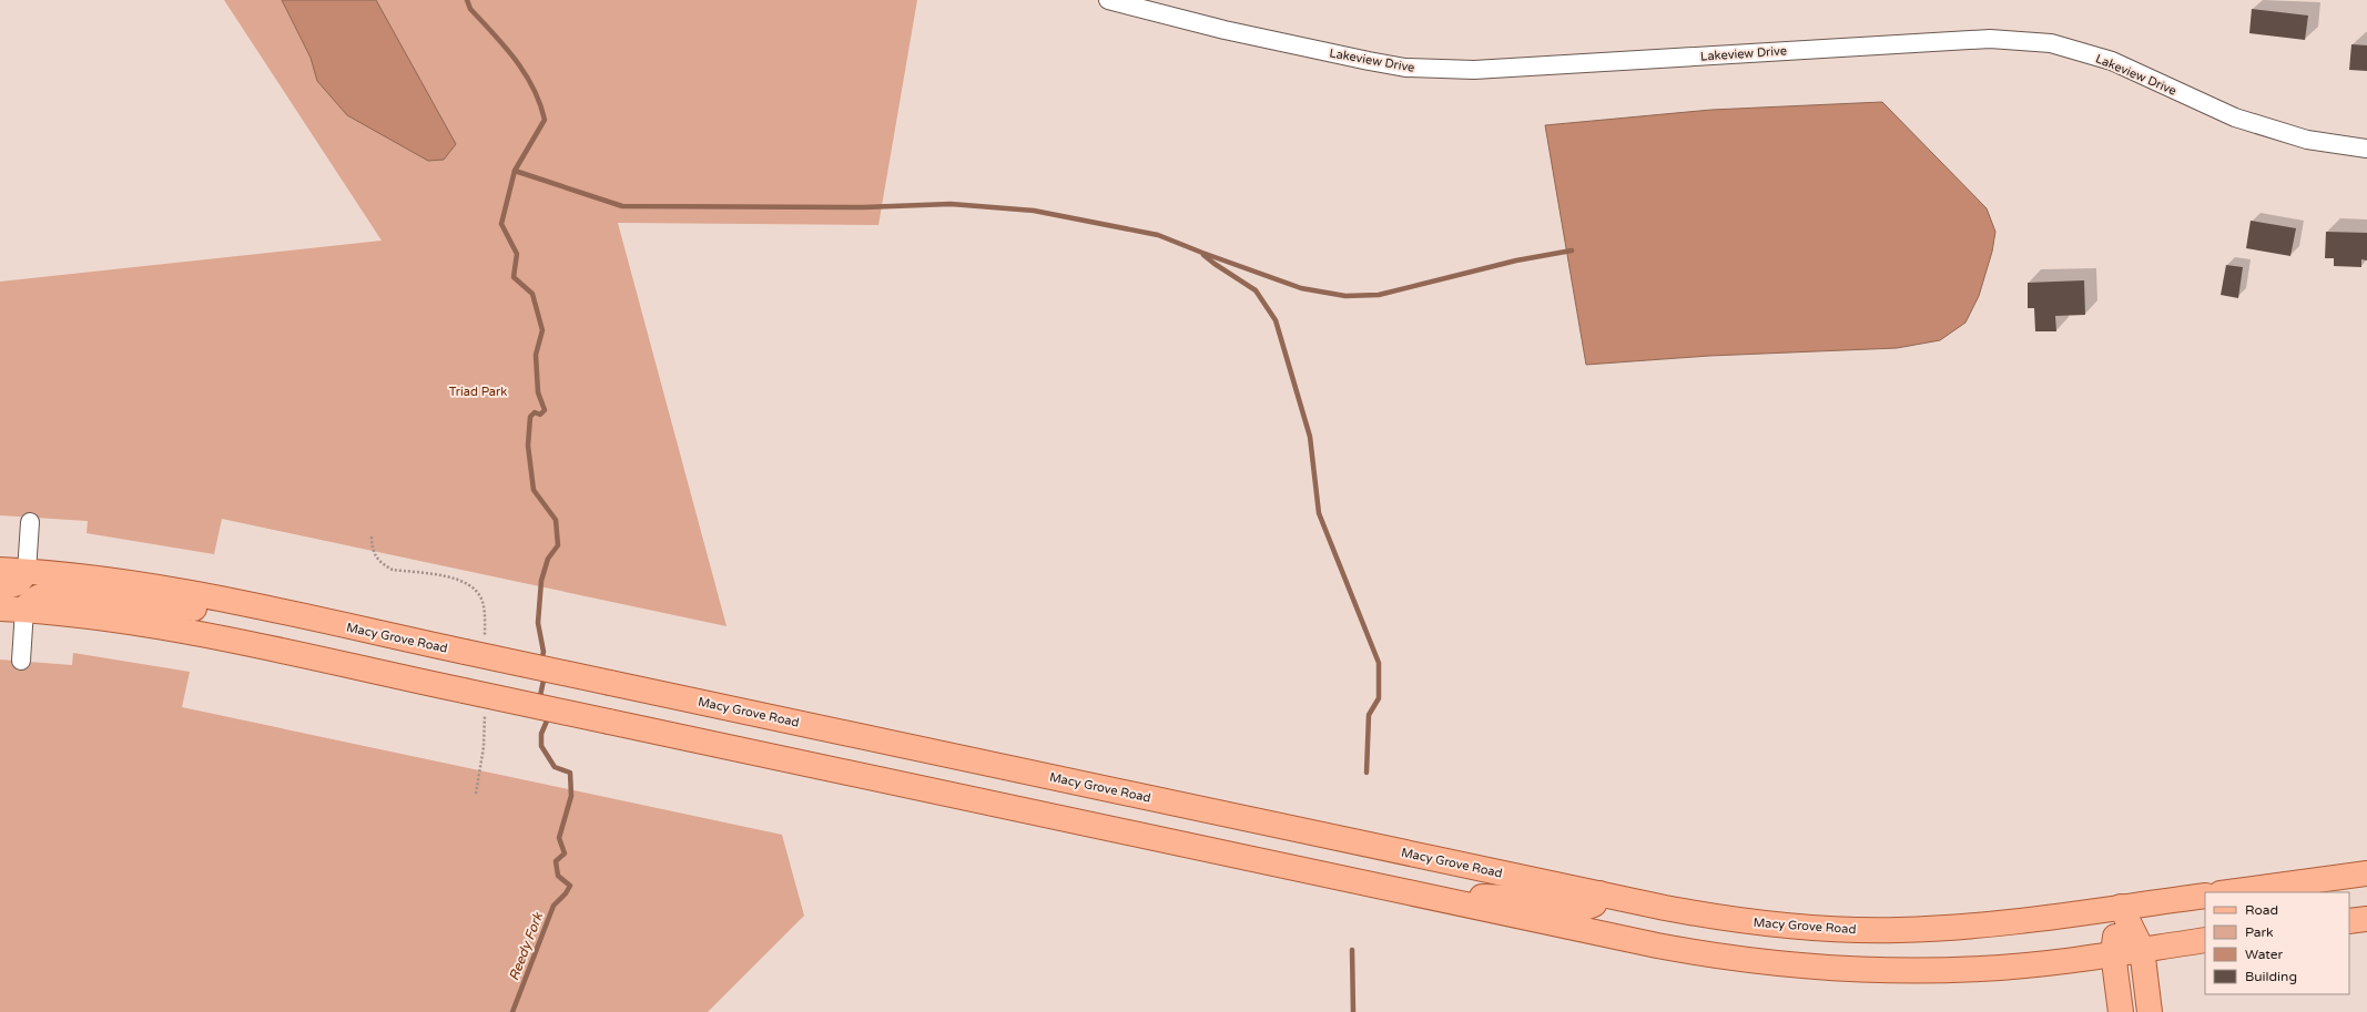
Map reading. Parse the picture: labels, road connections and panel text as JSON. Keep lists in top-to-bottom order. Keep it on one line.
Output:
{"streets":{"main road":["Macy Grove Road"],"street":["Lakeview Drive"]},"water":["Reedy Fork"],"parks":["Triad Park"],"legend":["Road","Park","Water","Building"]}
